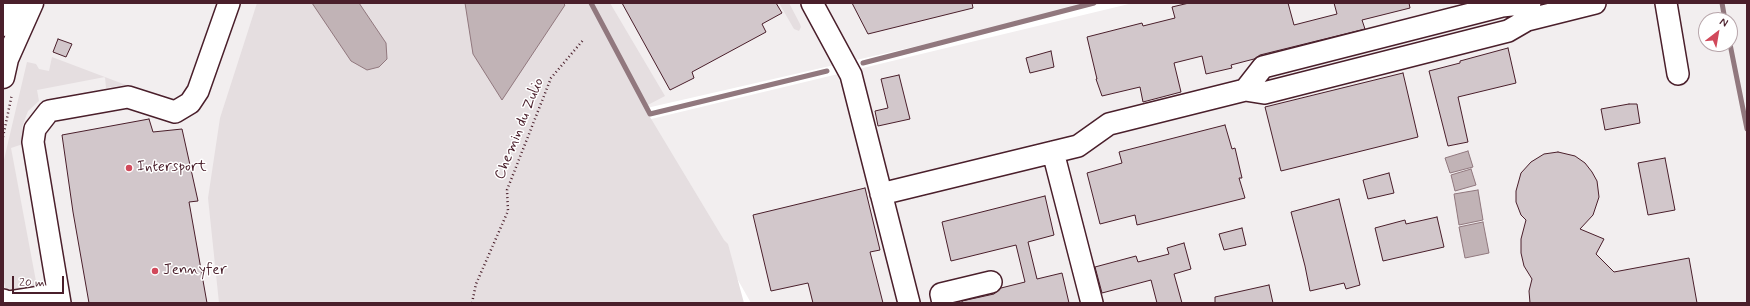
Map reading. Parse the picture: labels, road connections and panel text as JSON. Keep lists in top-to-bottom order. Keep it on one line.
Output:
{"streets":{"path":["Chemin du Zulio"]},"places":["Intersport","Jennyfer"],"scale_bar":"20 m","north":"top right"}
